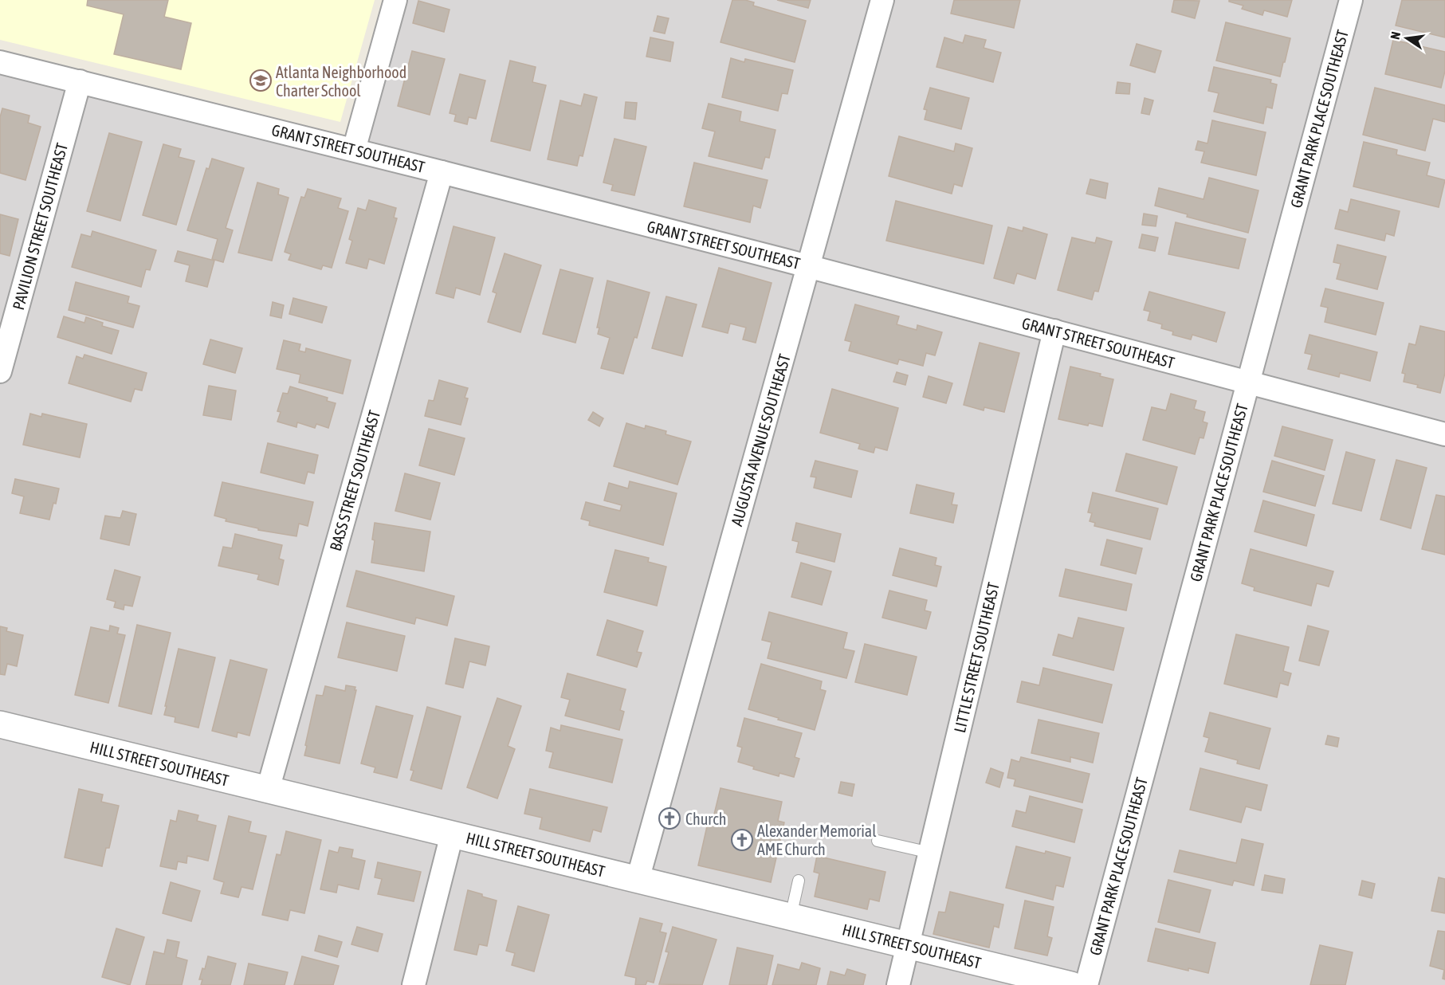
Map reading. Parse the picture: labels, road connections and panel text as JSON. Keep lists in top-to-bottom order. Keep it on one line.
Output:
{"streets":{"street":["GRANT PARK PLACE SOUTHEAST","GRANT STREET SOUTHEAST","PAVILION STREET SOUTHEAST","AUGUSTA AVENUE SOUTHEAST","BASS STREET SOUTHEAST","LITTLE STREET SOUTHEAST","HILL STREET SOUTHEAST"]},"crossings":[["GRANT PARK PLACE SOUTHEAST","GRANT STREET SOUTHEAST"],["GRANT STREET SOUTHEAST","PAVILION STREET SOUTHEAST"],["GRANT STREET SOUTHEAST","AUGUSTA AVENUE SOUTHEAST"],["GRANT STREET SOUTHEAST","BASS STREET SOUTHEAST"],["GRANT STREET SOUTHEAST","LITTLE STREET SOUTHEAST"],["AUGUSTA AVENUE SOUTHEAST","HILL STREET SOUTHEAST"],["BASS STREET SOUTHEAST","HILL STREET SOUTHEAST"],["LITTLE STREET SOUTHEAST","HILL STREET SOUTHEAST"]],"places":{"school or university":["Atlanta Neighborhood Charter School"],"church":["Church","Alexander Memorial AME Church"]},"north":"left"}
